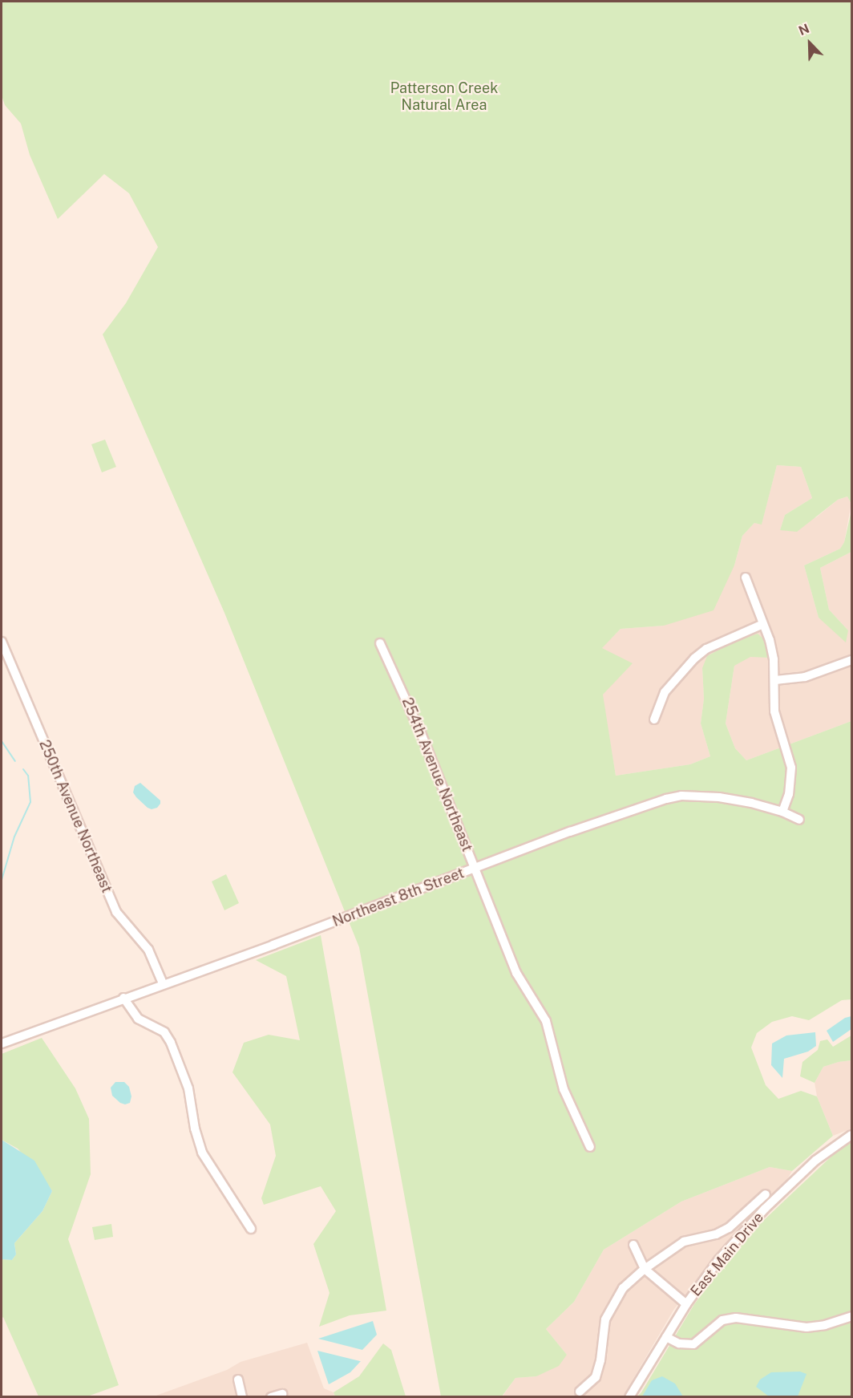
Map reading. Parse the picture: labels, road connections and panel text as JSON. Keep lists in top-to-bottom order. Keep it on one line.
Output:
{"streets":{"street":["254th Avenue Northeast","250th Avenue Northeast","Northeast 8th Street","East Main Drive"]},"crossings":[["254th Avenue Northeast","Northeast 8th Street"],["250th Avenue Northeast","Northeast 8th Street"]],"parks":["Patterson Creek Natural Area"],"north":"top left"}
